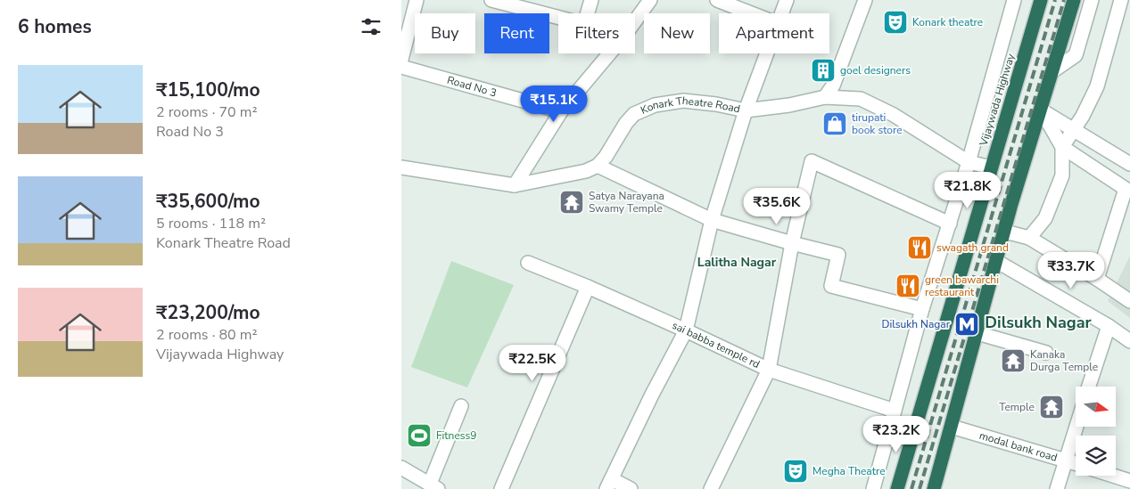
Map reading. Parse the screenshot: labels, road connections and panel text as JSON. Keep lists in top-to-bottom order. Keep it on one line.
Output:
{"streets":{"highway":["Vijaywada Highway"],"street":["Road No 3","Konark Theatre Road","sai babba temple rd","modal bank road"]},"crossings":[["Vijaywada Highway","Konark Theatre Road"]],"districts":["Lalitha Nagar","Dilsukh Nagar"],"places":{"theatre":["Konark theatre","Megha Theatre"],"building":["goel designers"],"shop":["tirupati book store"],"temple":["Satya Narayana Swamy Temple","Kanaka Durga Temple","Temple"],"restaurant":["swagath grand","green bawarchi restaurant"],"metro station":["Dilsukh Nagar"],"sports":["Fitness9"]},"north":"right","page":{"heading":"6 homes","chip":["Buy","Rent","Filters","New","Apartment"],"list":[{"name":"₹15,100/mo","note":"2 rooms · 70 m² · Road No 3"},{"name":"₹35,600/mo","note":"5 rooms · 118 m² · Konark Theatre Road"},{"name":"₹23,200/mo","note":"2 rooms · 80 m² · Vijaywada Highway"}],"price":["₹15.1K","₹21.8K","₹35.6K","₹33.7K","₹22.5K","₹23.2K"]}}
